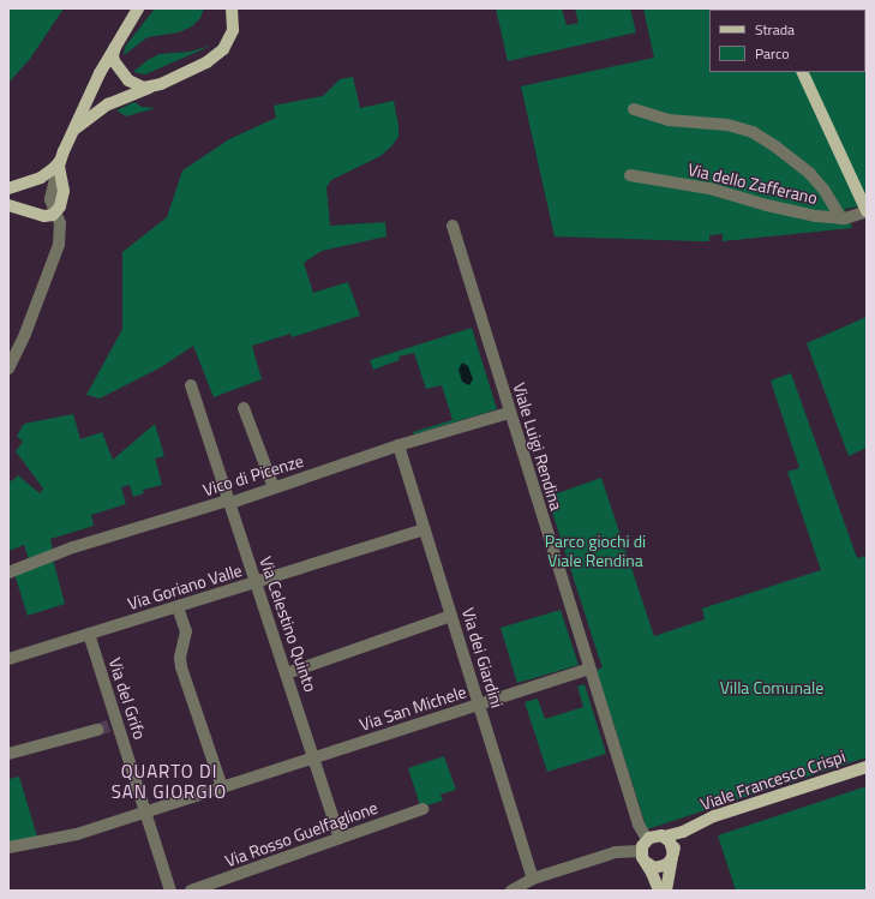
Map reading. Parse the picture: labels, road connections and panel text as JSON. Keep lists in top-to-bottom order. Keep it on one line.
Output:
{"streets":{"main road":["Viale Francesco Crispi"],"street":["Via dello Zafferano","Viale Luigi Rendina","Vico di Picenze","Via Goriano Valle","Via Celestino Quinto","Via dei Giardini","Via del Grifo","Via San Michele","Via Rosso Guelfaglione"]},"crossings":[["Viale Luigi Rendina","Vico di Picenze"],["Viale Luigi Rendina","Via San Michele"],["Viale Luigi Rendina","Viale Francesco Crispi"],["Vico di Picenze","Via Celestino Quinto"],["Vico di Picenze","Via dei Giardini"],["Via Goriano Valle","Via Celestino Quinto"],["Via Goriano Valle","Via dei Giardini"],["Via Goriano Valle","Via del Grifo"],["Via Celestino Quinto","Via San Michele"],["Via Celestino Quinto","Via Rosso Guelfaglione"],["Via dei Giardini","Via San Michele"],["Via del Grifo","Via San Michele"]],"districts":["QUARTO DI SAN GIORGIO"],"parks":["Parco giochi di Viale Rendina","Villa Comunale"],"legend":["Strada","Parco"]}
